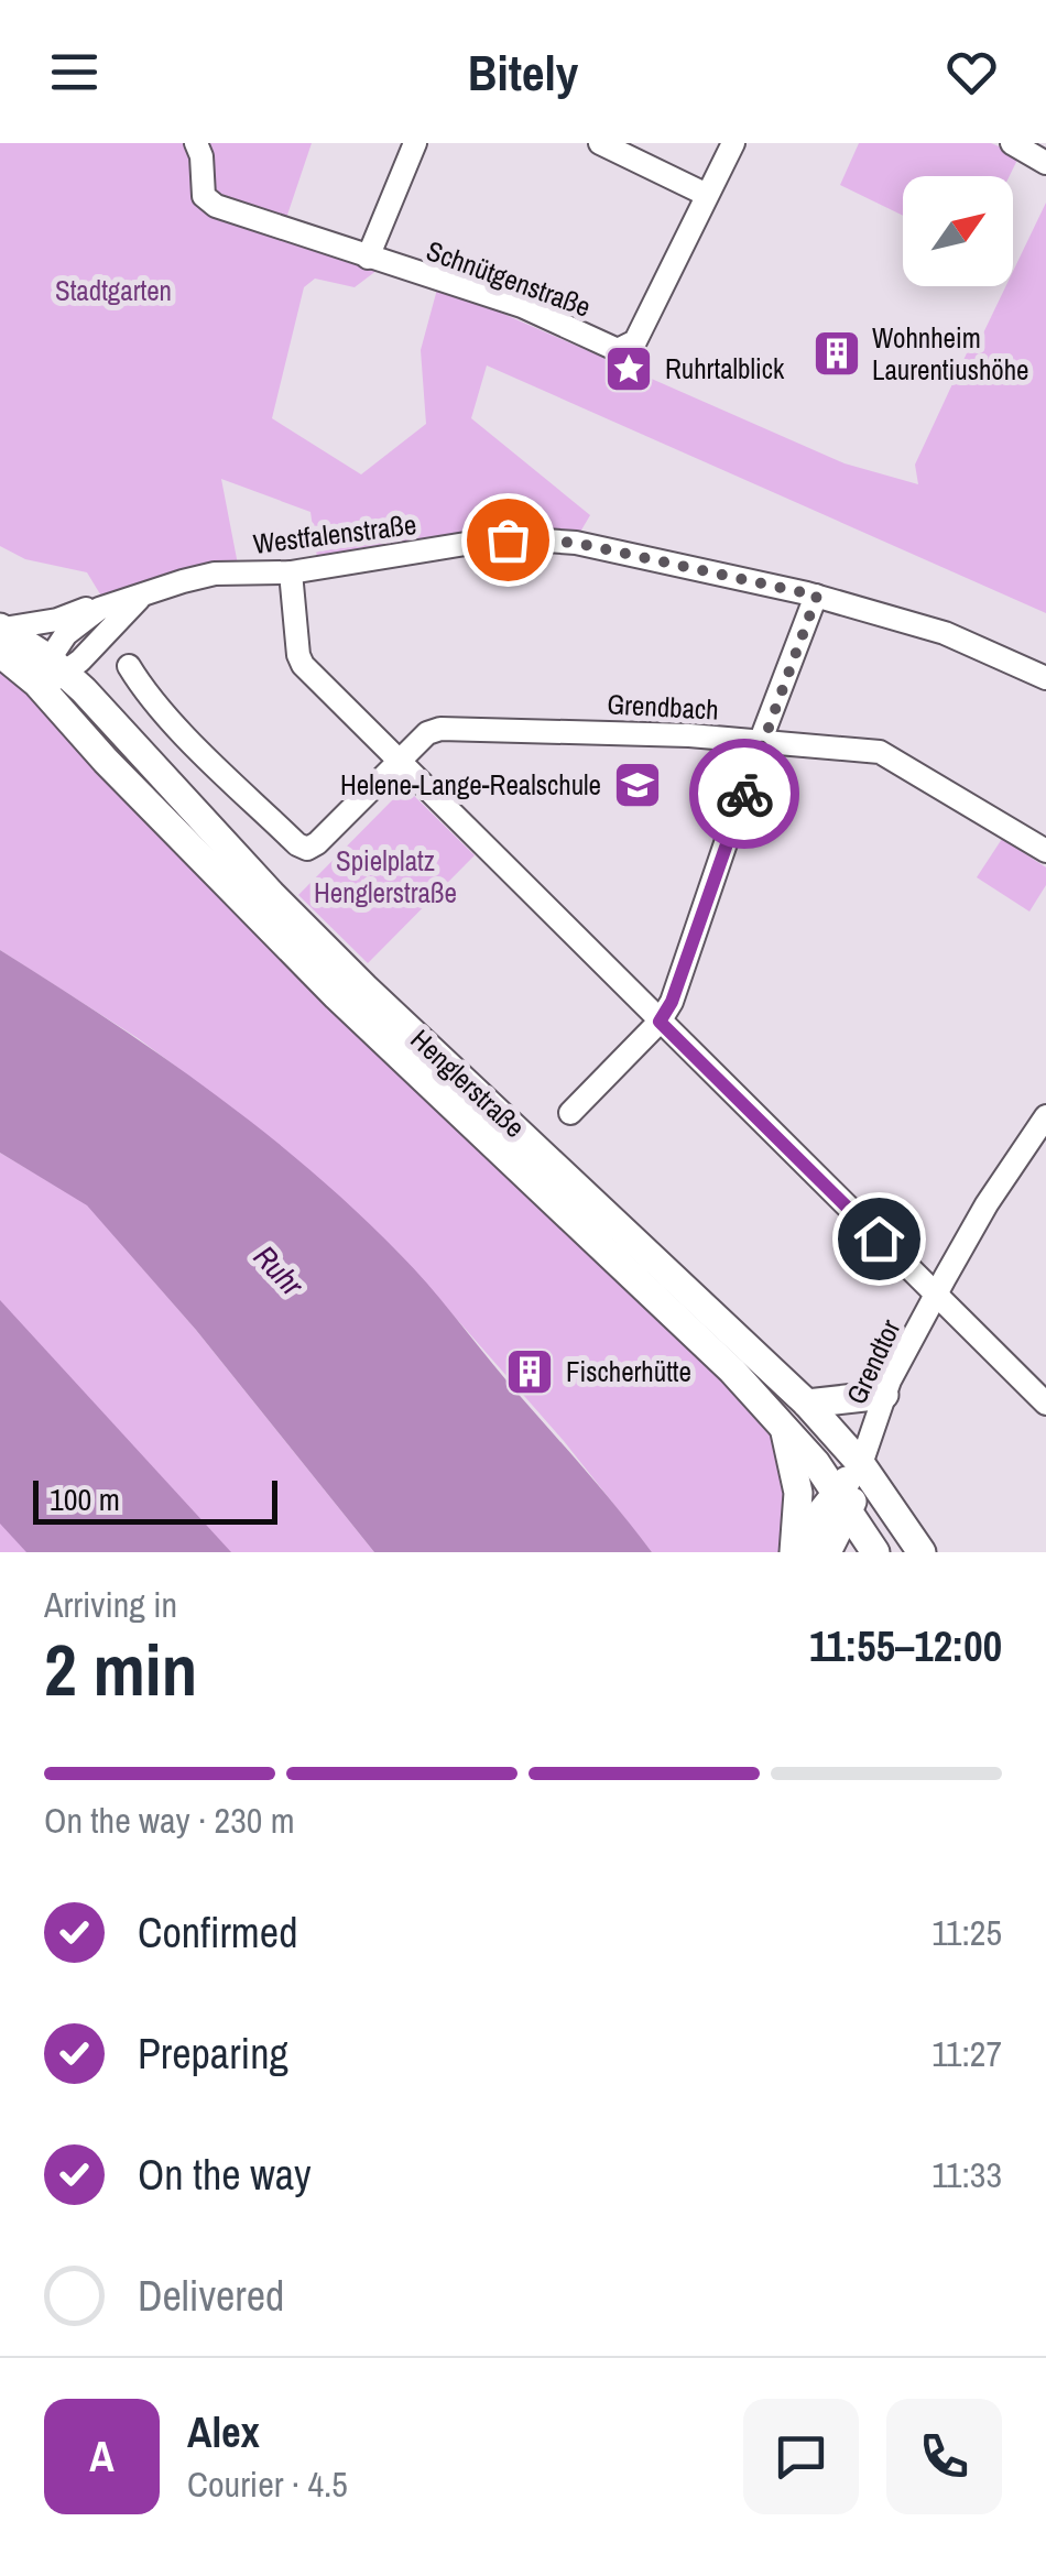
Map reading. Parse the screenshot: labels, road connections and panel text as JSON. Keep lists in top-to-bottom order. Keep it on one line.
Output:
{"streets":{"main road":["Henglerstraße"],"street":["Schnütgenstraße","Westfalenstraße","Grendbach","Grendtor"]},"crossings":[["Westfalenstraße","Henglerstraße"],["Henglerstraße","Grendtor"]],"water":["Ruhr"],"parks":["Stadtgarten","Spielplatz Henglerstraße"],"places":{"building":["Wohnheim Laurentiushöhe","Fischerhütte"],"place":["Ruhrtalblick"],"school or university":["Helene-Lange-Realschule"]},"scale_bar":"100 m","north":"top right","page":{"header":"Bitely","scale":"100 m","heading":["2 min","Arriving in","11:55–12:00"],"panel":["Alex","Courier · 4.5"],"bar":"On the way · 230 m","list":[["Confirmed","11:25"],["Preparing","11:27"],["On the way","11:33"],"Delivered"],"round":"A"}}
